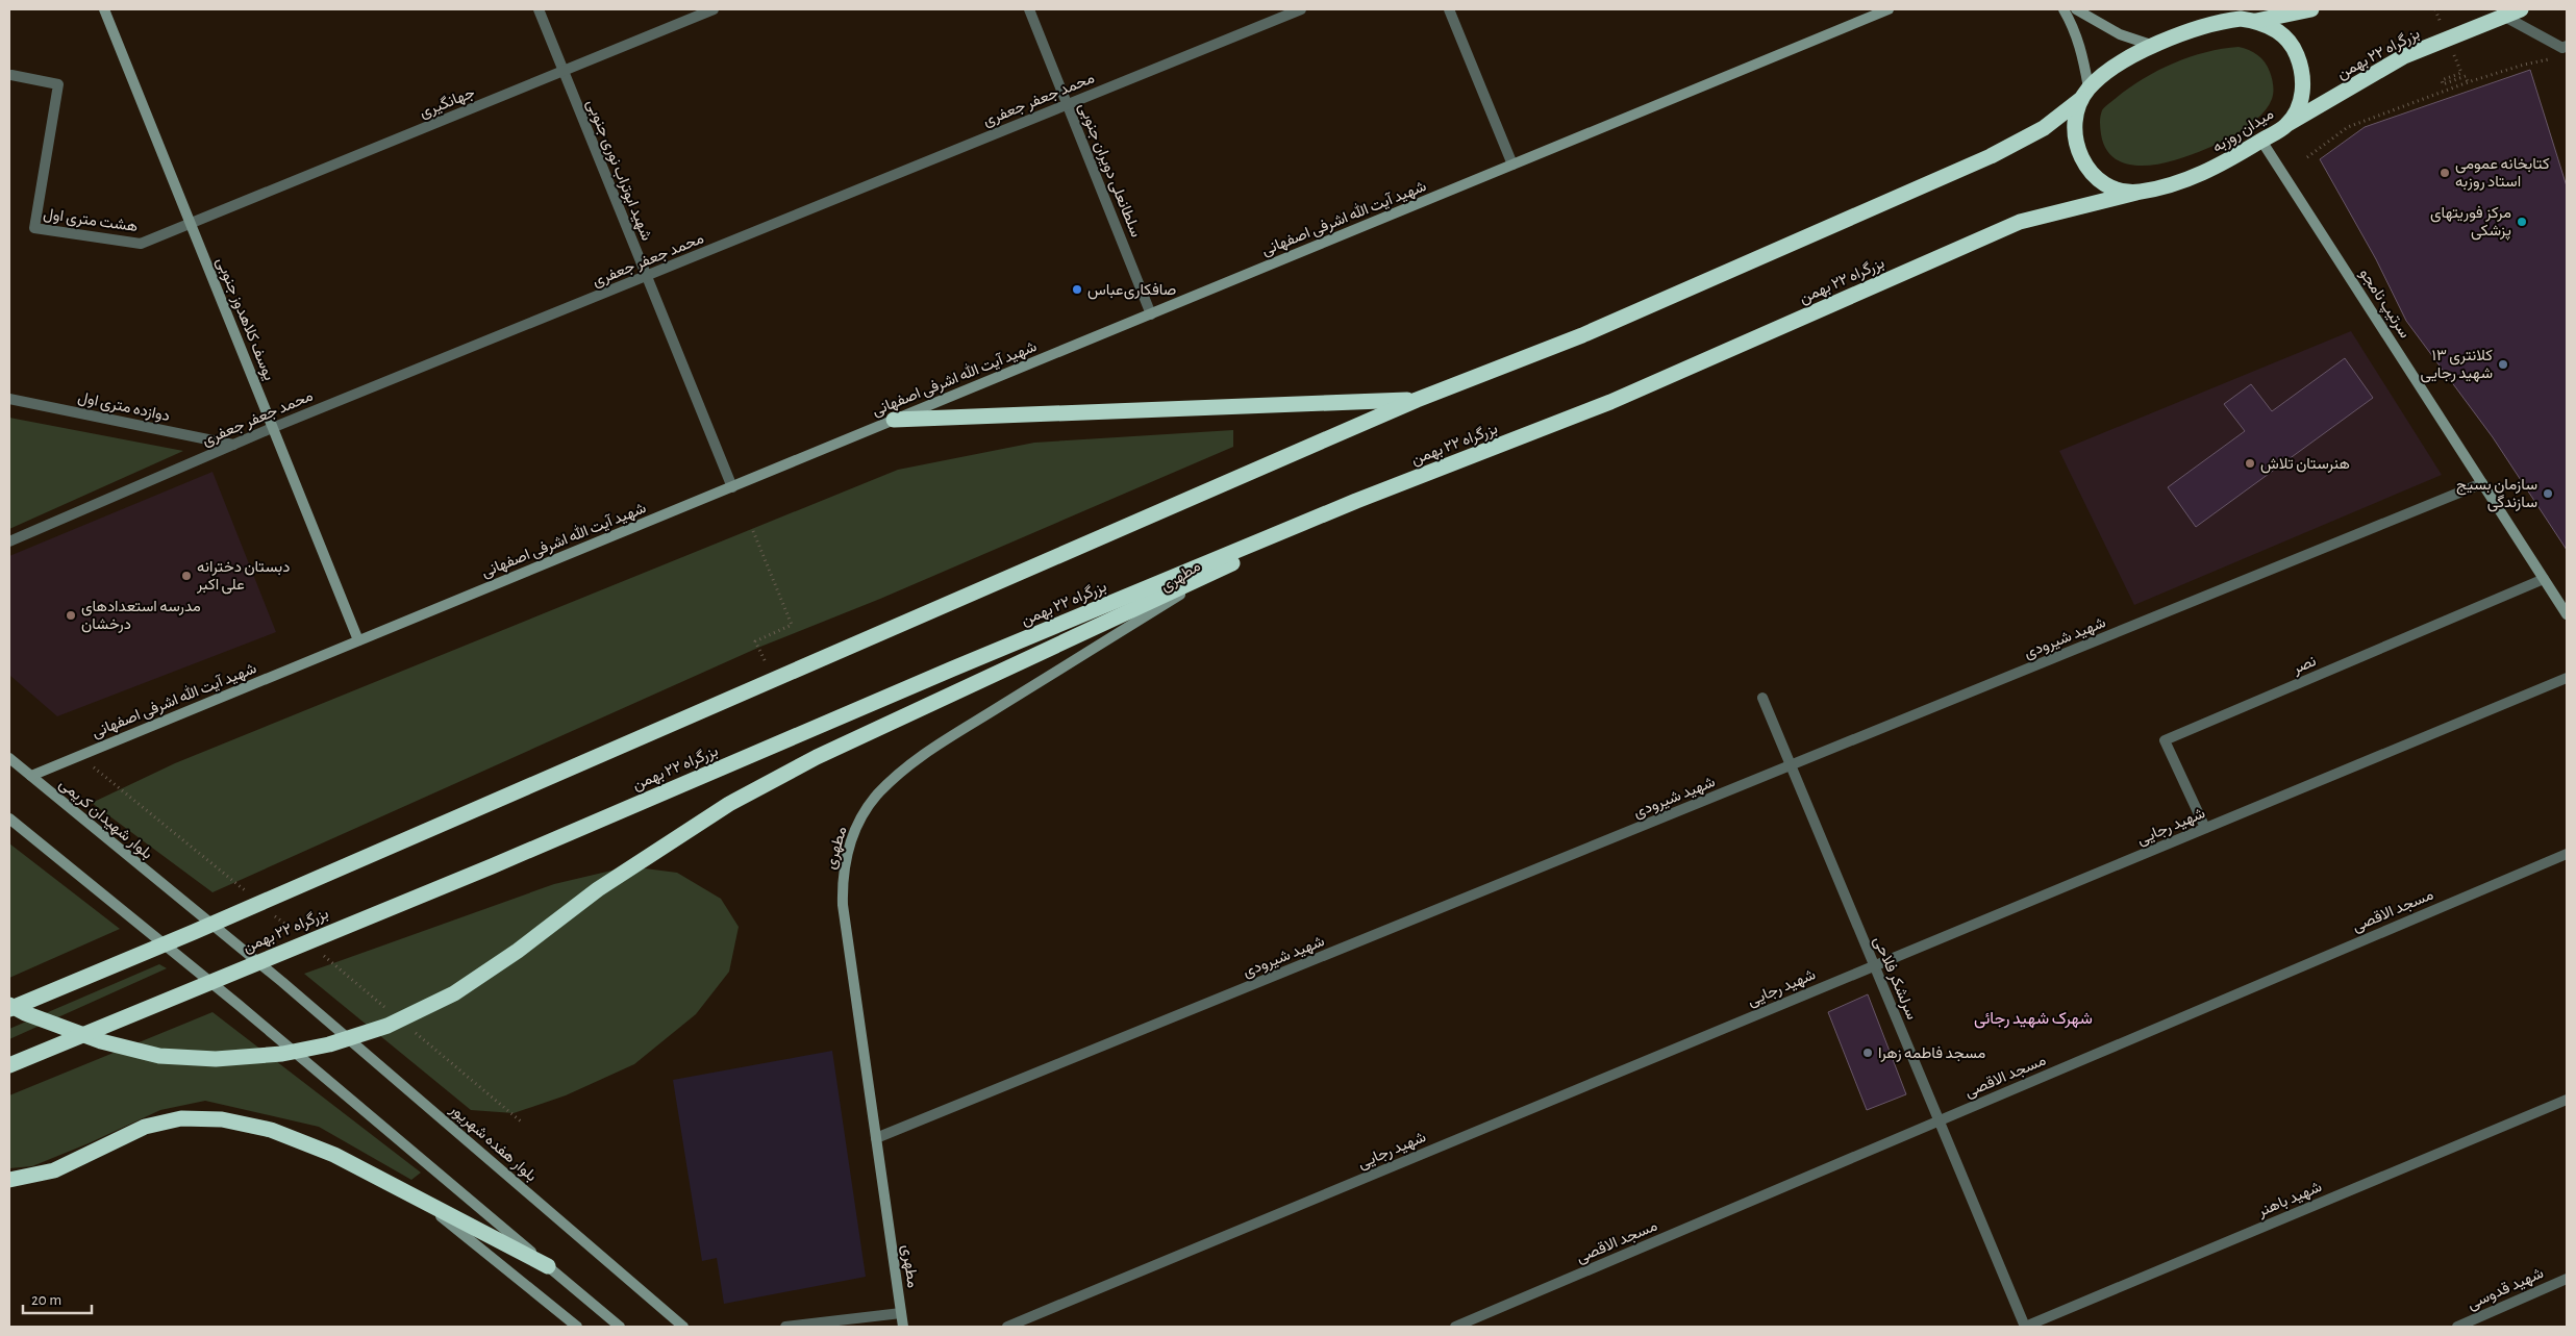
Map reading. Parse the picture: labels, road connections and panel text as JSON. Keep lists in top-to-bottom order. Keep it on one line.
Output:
{"streets":{"highway":["بزرگراه ۲۲ بهمن","میدان روزبه"],"main road":["شهید آیت الله اشرفی اصفهانی","سرتیپ نامجو","یوسف کلاهدوز جنوبی","مطهری","بلوار شهیدان کریمی","بلوار هفده شهریور"],"street":["محمد جعفر جعفری","جهانگیری","شهید ابوتراب نوری جنوبی","سلطانعلی دویران جنوبی","هشت متری اول","دوازده متری اول","شهید شیرودی","نصر","شهید رجایی","مسجد الاقصی","سرلشکر فلاحی","شهید باهنر","شهید قدوسی"]},"crossings":[["بزرگراه ۲۲ بهمن","میدان روزبه"],["محمد جعفر جعفری","شهید ابوتراب نوری جنوبی"],["محمد جعفر جعفری","سلطانعلی دویران جنوبی"],["محمد جعفر جعفری","یوسف کلاهدوز جنوبی"],["محمد جعفر جعفری","دوازده متری اول"],["جهانگیری","شهید ابوتراب نوری جنوبی"],["جهانگیری","هشت متری اول"],["جهانگیری","یوسف کلاهدوز جنوبی"],["میدان روزبه","سرتیپ نامجو"],["شهید ابوتراب نوری جنوبی","شهید آیت الله اشرفی اصفهانی"],["سلطانعلی دویران جنوبی","شهید آیت الله اشرفی اصفهانی"],["شهید آیت الله اشرفی اصفهانی","یوسف کلاهدوز جنوبی"],["شهید آیت الله اشرفی اصفهانی","بلوار شهیدان کریمی"],["هشت متری اول","یوسف کلاهدوز جنوبی"],["سرتیپ نامجو","شهید شیرودی"],["سرتیپ نامجو","نصر"],["مطهری","شهید شیرودی"],["شهید شیرودی","سرلشکر فلاحی"],["نصر","شهید رجایی"],["بلوار شهیدان کریمی","بلوار هفده شهریور"],["شهید رجایی","سرلشکر فلاحی"],["مسجد الاقصی","سرلشکر فلاحی"],["سرلشکر فلاحی","شهید باهنر"]],"districts":["شهرک شهید رجائی"],"places":["کتابخانه عمومی استاد روزبه","مرکز فوریتهای پزشکی","صافکاری‌عباس","کلانتری ۱۳ شهید رجایی","هنرستان تلاش","سازمان بسیج سازندگی","دبستان دخترانه علی اکبر","مدرسه استعدادهای درخشان","مسجد فاطمه زهرا"],"scale_bar":"20 m"}
